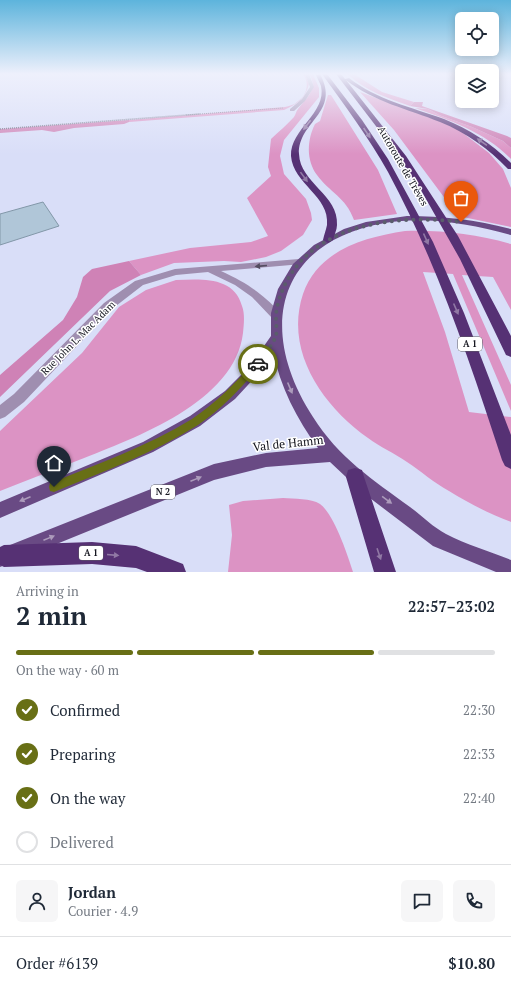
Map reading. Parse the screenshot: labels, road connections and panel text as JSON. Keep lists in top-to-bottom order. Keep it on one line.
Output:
{"streets":{"highway":["Autoroute de Trèves","A 1"],"main road":["Val de Hamm","N 2"],"street":["Rue John L. Mac Adam"]},"crossings":[["A 1","Val de Hamm"]],"page":{"heading":["2 min","Arriving in","22:57–23:02"],"panel":["Jordan","Courier · 4.9","Order #6139","$10.80"],"bar":"On the way · 60 m","list":[["Confirmed","22:30"],["Preparing","22:33"],["On the way","22:40"],"Delivered"]}}
